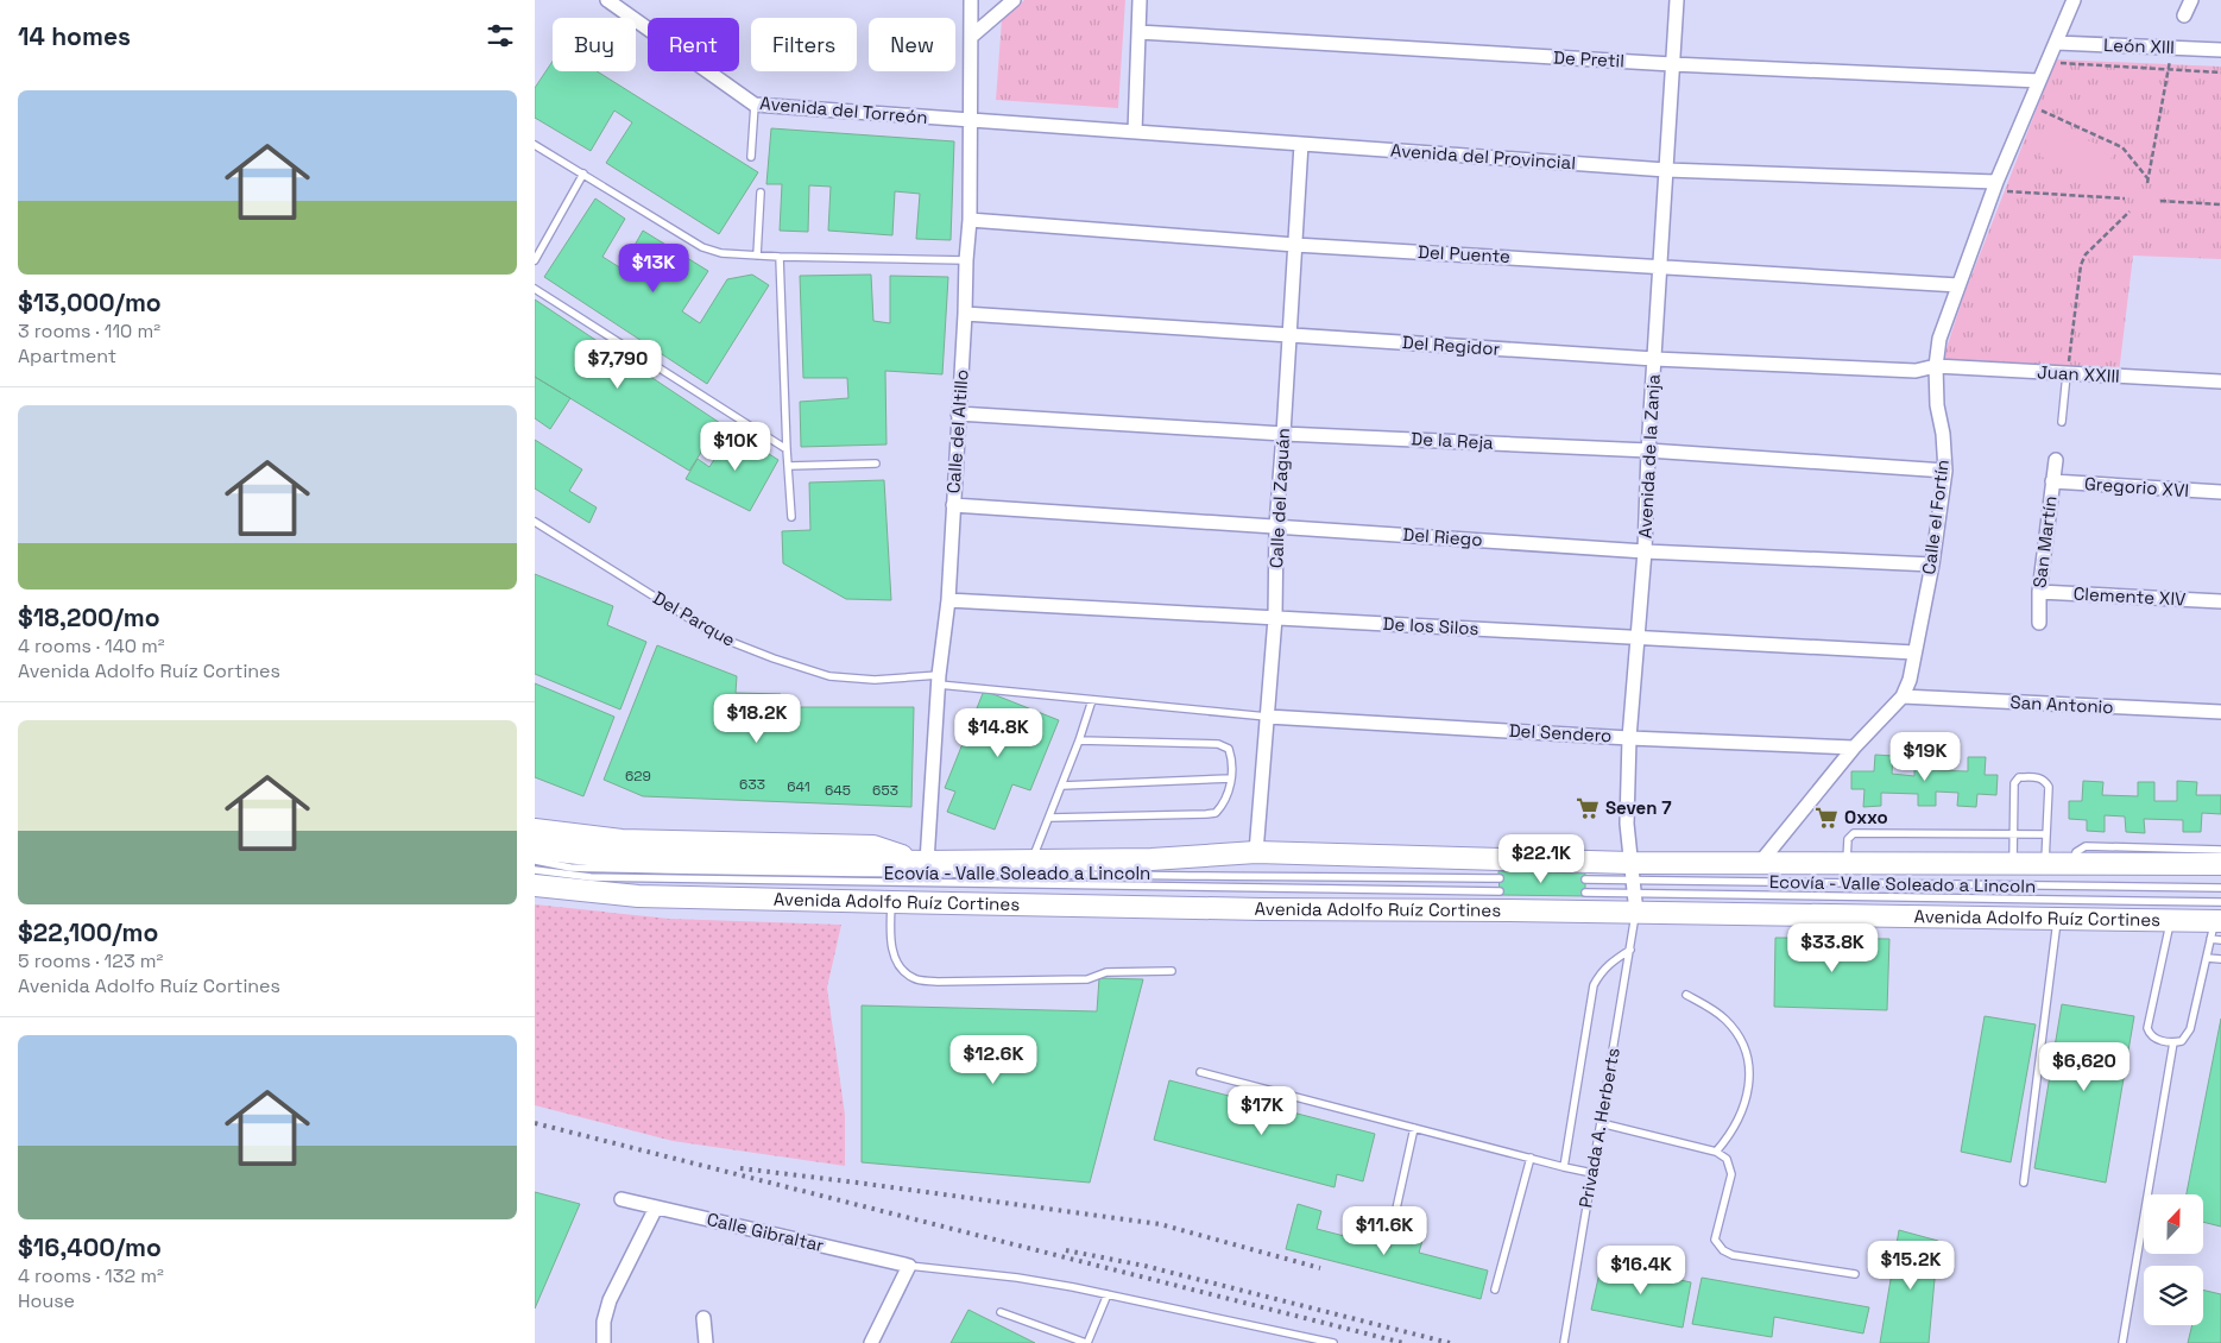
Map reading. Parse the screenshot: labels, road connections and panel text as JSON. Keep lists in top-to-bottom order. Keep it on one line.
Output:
{"streets":{"main road":["Avenida Adolfo Ruíz Cortines"],"street":["León XIII","De Pretil","Avenida del Torreón","Avenida del Provincial","Del Puente","Del Regidor","Juan XXIII","Calle del Altillo","De la Reja","Avenida de la Zanja","Gregorio XVI","Calle del Zaguán","Calle el Fortín","Del Riego","San Martín","Clemente XIV","De los Silos","San Antonio","Del Sendero","Calle Gibraltar"],"lane":["Del Parque","Ecovía - Valle Soleado a Lincoln","Privada A. Herberts"]},"crossings":[["León XIII","Calle el Fortín"],["De Pretil","Avenida de la Zanja"],["De Pretil","Calle el Fortín"],["Avenida del Torreón","Avenida del Provincial"],["Avenida del Torreón","Calle del Altillo"],["Avenida del Provincial","Calle del Altillo"],["Avenida del Provincial","Avenida de la Zanja"],["Avenida del Provincial","Calle del Zaguán"],["Avenida del Provincial","Calle el Fortín"],["Del Puente","Calle del Altillo"],["Del Puente","Avenida de la Zanja"],["Del Puente","Calle del Zaguán"],["Del Puente","Calle el Fortín"],["Del Regidor","Juan XXIII"],["Del Regidor","Calle del Altillo"],["Del Regidor","Avenida de la Zanja"],["Del Regidor","Calle del Zaguán"],["Del Regidor","Calle el Fortín"],["Juan XXIII","Calle el Fortín"],["Calle del Altillo","De la Reja"],["Calle del Altillo","Del Riego"],["Calle del Altillo","Del Parque"],["Calle del Altillo","De los Silos"],["Calle del Altillo","Avenida Adolfo Ruíz Cortines"],["De la Reja","Avenida de la Zanja"],["De la Reja","Calle del Zaguán"],["De la Reja","Calle el Fortín"],["Avenida de la Zanja","Del Riego"],["Avenida de la Zanja","De los Silos"],["Avenida de la Zanja","Del Sendero"],["Avenida de la Zanja","Ecovía - Valle Soleado a Lincoln"],["Avenida de la Zanja","Avenida Adolfo Ruíz Cortines"],["Avenida de la Zanja","Privada A. Herberts"],["Gregorio XVI","San Martín"],["Calle del Zaguán","Del Riego"],["Calle del Zaguán","Del Parque"],["Calle del Zaguán","De los Silos"],["Calle del Zaguán","Del Sendero"],["Calle del Zaguán","Avenida Adolfo Ruíz Cortines"],["Calle el Fortín","Del Riego"],["Calle el Fortín","De los Silos"],["Calle el Fortín","San Antonio"],["Calle el Fortín","Del Sendero"],["Calle el Fortín","Avenida Adolfo Ruíz Cortines"],["San Martín","Clemente XIV"],["Del Parque","Del Sendero"],["Ecovía - Valle Soleado a Lincoln","Avenida Adolfo Ruíz Cortines"],["Ecovía - Valle Soleado a Lincoln","Privada A. Herberts"],["Avenida Adolfo Ruíz Cortines","Privada A. Herberts"]],"places":{"supermarket":["Seven 7","Oxxo"]},"house_numbers":["629","633","641","645","653"],"north":"top","page":{"heading":"14 homes","chip":["Buy","Rent","Filters","New"],"list":[{"name":"$13,000/mo","note":"3 rooms · 110 m² · Apartment"},{"name":"$18,200/mo","note":"4 rooms · 140 m² · Avenida Adolfo Ruíz Cortines"},{"name":"$22,100/mo","note":"5 rooms · 123 m² · Avenida Adolfo Ruíz Cortines"},{"name":"$16,400/mo","note":"4 rooms · 132 m² · House"}],"price":["$13K","$7,790","$10K","$18.2K","$14.8K","$19K","$22.1K","$33.8K","$12.6K","$6,620","$17K","$11.6K","$15.2K","$16.4K"]}}
